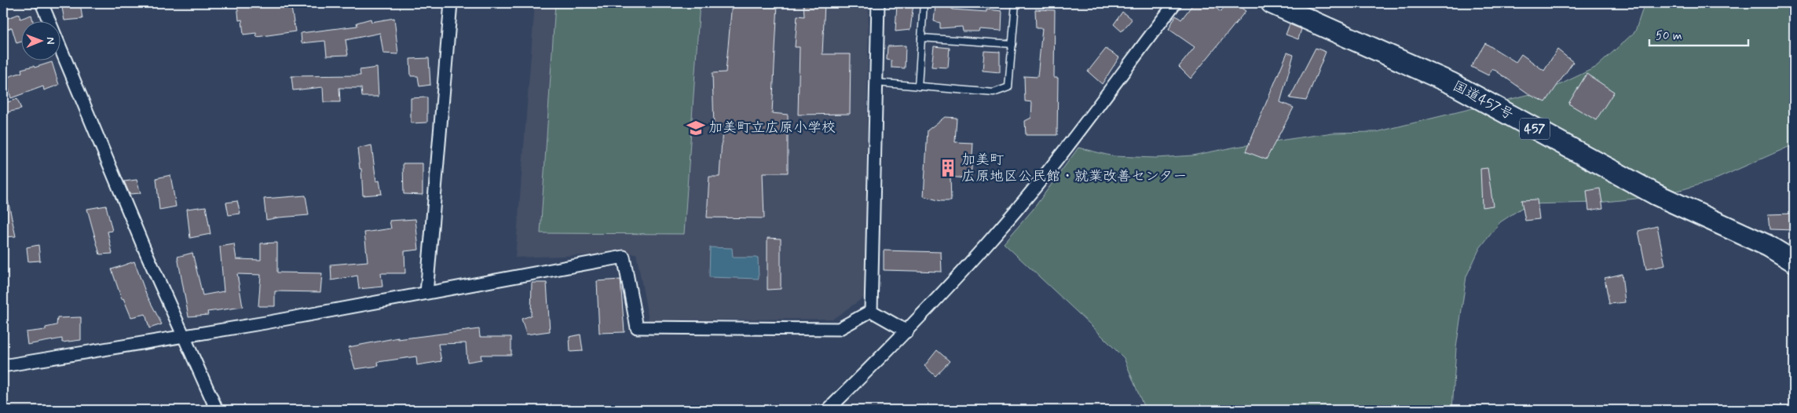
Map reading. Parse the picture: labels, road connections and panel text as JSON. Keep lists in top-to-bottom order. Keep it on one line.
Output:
{"streets":{"highway":["国道457号","457"]},"places":{"school or university":["加美町立広原小学校"],"building":["加美町 広原地区公民館・就業改善センター"]},"scale_bar":"50 m","north":"right"}
